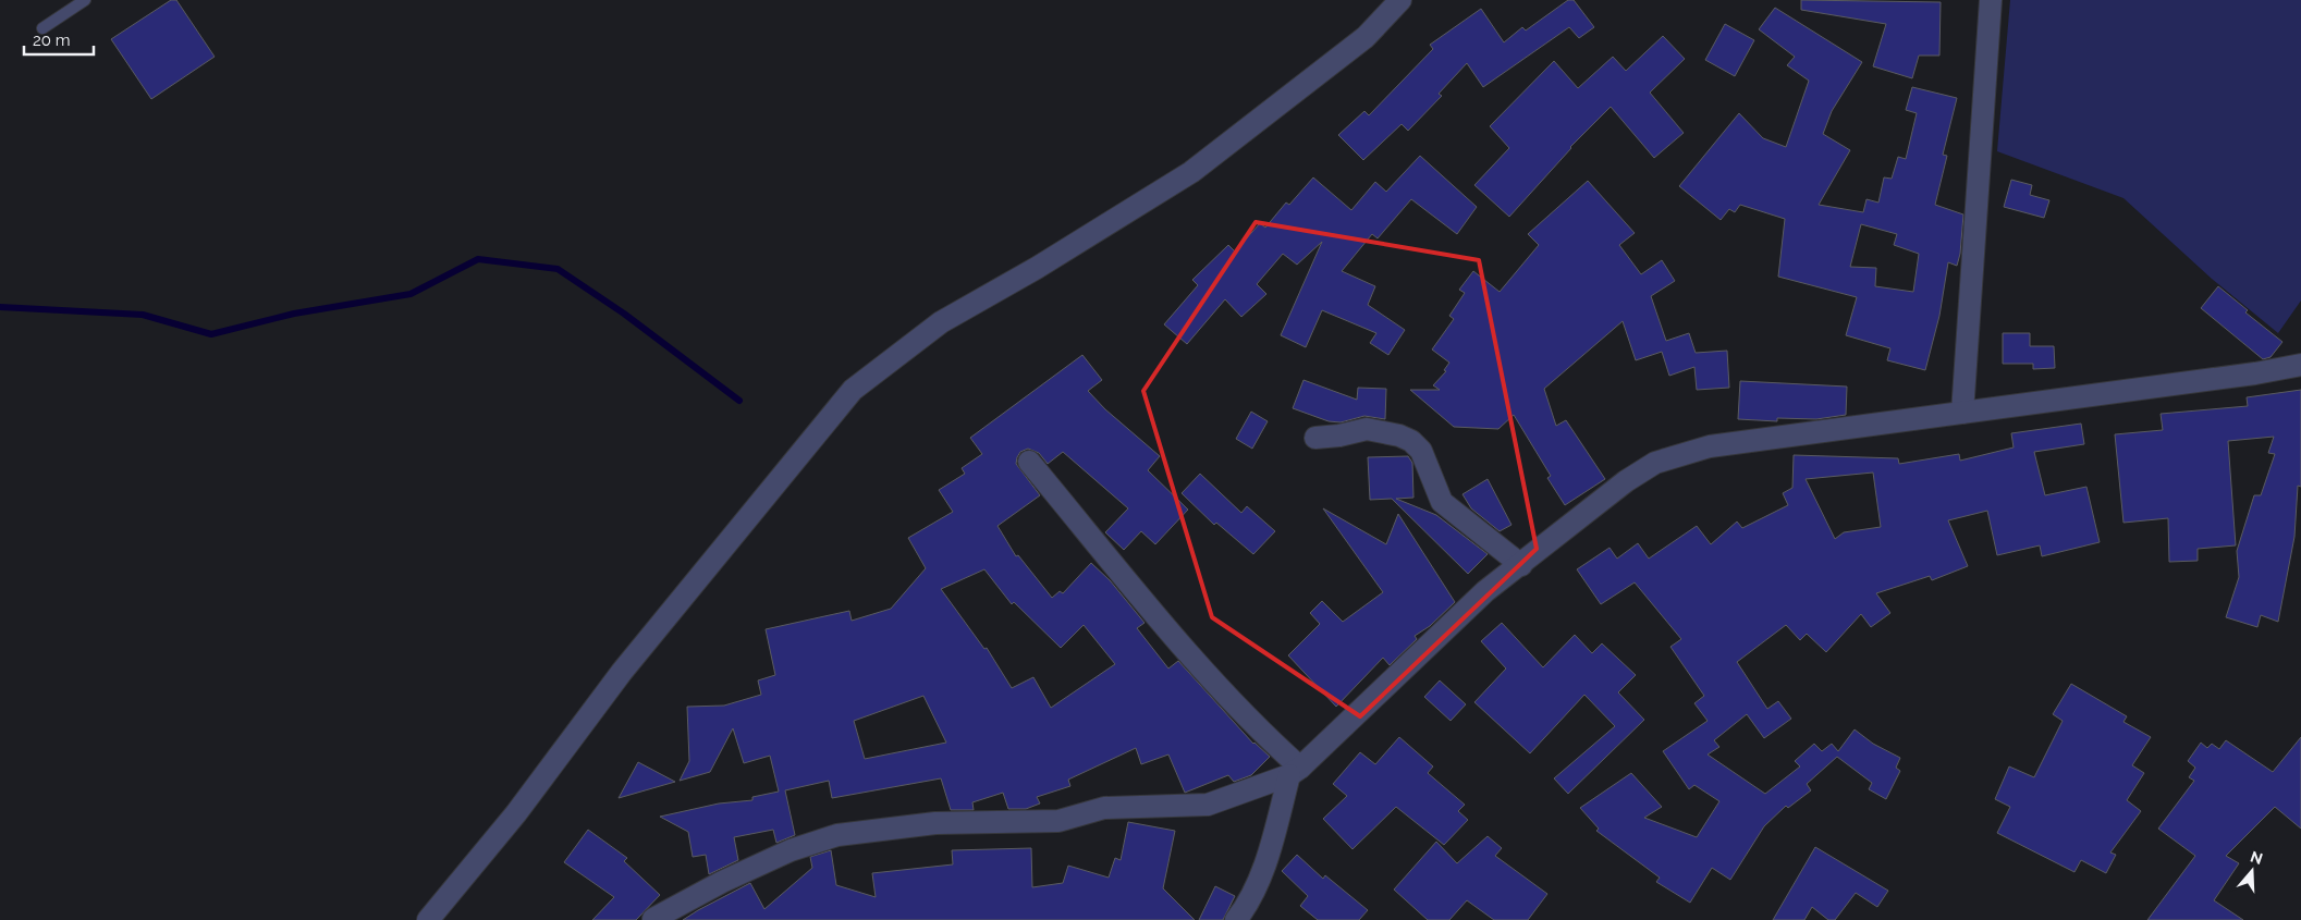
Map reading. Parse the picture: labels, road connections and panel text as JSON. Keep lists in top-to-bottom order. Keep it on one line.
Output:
{"scale_bar":"20 m","north":"top"}
